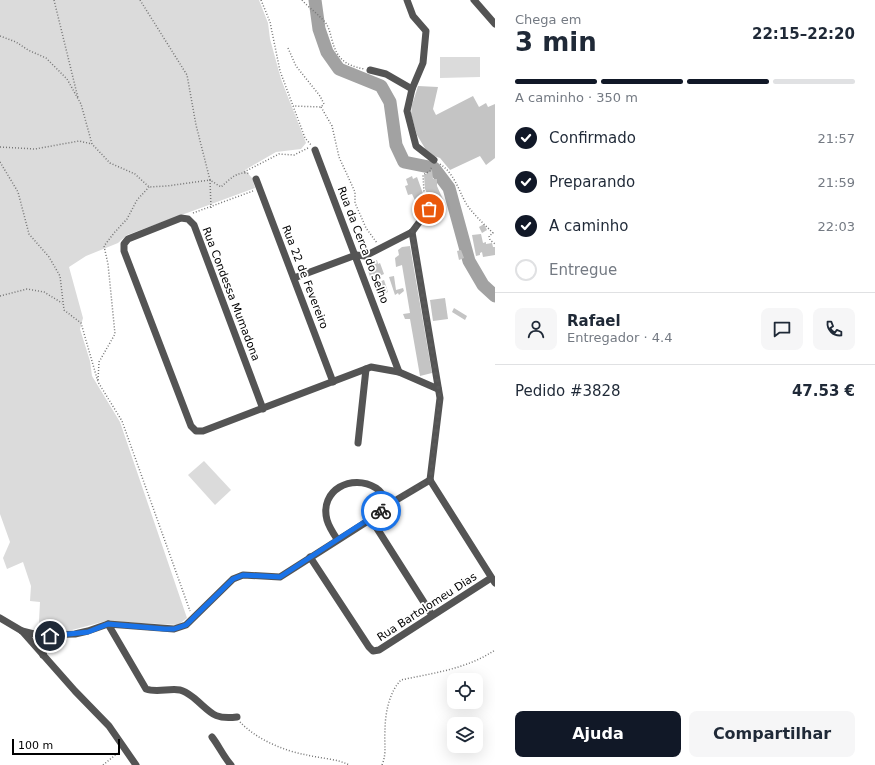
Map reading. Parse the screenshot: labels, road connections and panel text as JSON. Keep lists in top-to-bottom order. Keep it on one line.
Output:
{"streets":{"street":["Rua da Cerca do Selho","Rua 22 de Fevereiro","Rua Condessa Mumadona","Rua Bartolomeu Dias"]},"scale_bar":"100 m","page":{"heading":["3 min","Chega em","22:15–22:20"],"panel":["Rafael","Entregador · 4.4","Pedido #3828","47.53 €"],"bar":"A caminho · 350 m","list":[["Confirmado","21:57"],["Preparando","21:59"],["A caminho","22:03"],"Entregue"],"buttons":["Ajuda","Compartilhar"],"scale":"100 m"}}
